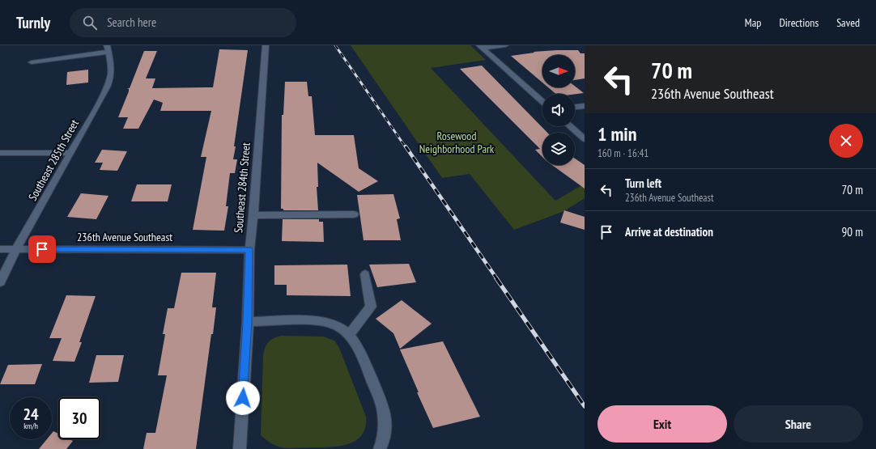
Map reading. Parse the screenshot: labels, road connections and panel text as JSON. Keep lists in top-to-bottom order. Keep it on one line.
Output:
{"streets":{"street":["Southeast 285th Street","Southeast 284th Street","236th Avenue Southeast"]},"crossings":[["Southeast 285th Street","236th Avenue Southeast"],["Southeast 284th Street","236th Avenue Southeast"]],"parks":["Rosewood Neighborhood Park"],"north":"right","page":{"header":"Turnly","search":"Search here","nav":["Map","Directions","Saved"],"turn":["70 m","236th Avenue Southeast"],"heading":["1 min","160 m · 16:41"],"list":[{"name":"Turn left","note":"236th Avenue Southeast","value":"70 m"},{"name":"Arrive at destination","value":"90 m"}],"speed":"24 km/h","limit":"30","buttons":["Exit","Share"]}}
